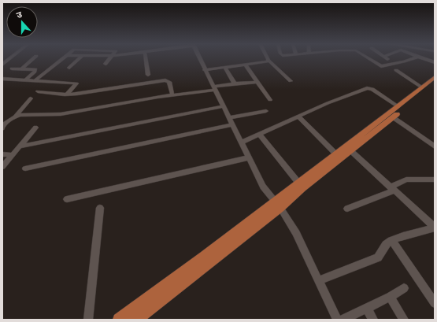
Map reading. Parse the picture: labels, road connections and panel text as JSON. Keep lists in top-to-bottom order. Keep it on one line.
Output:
{"north":"top"}
